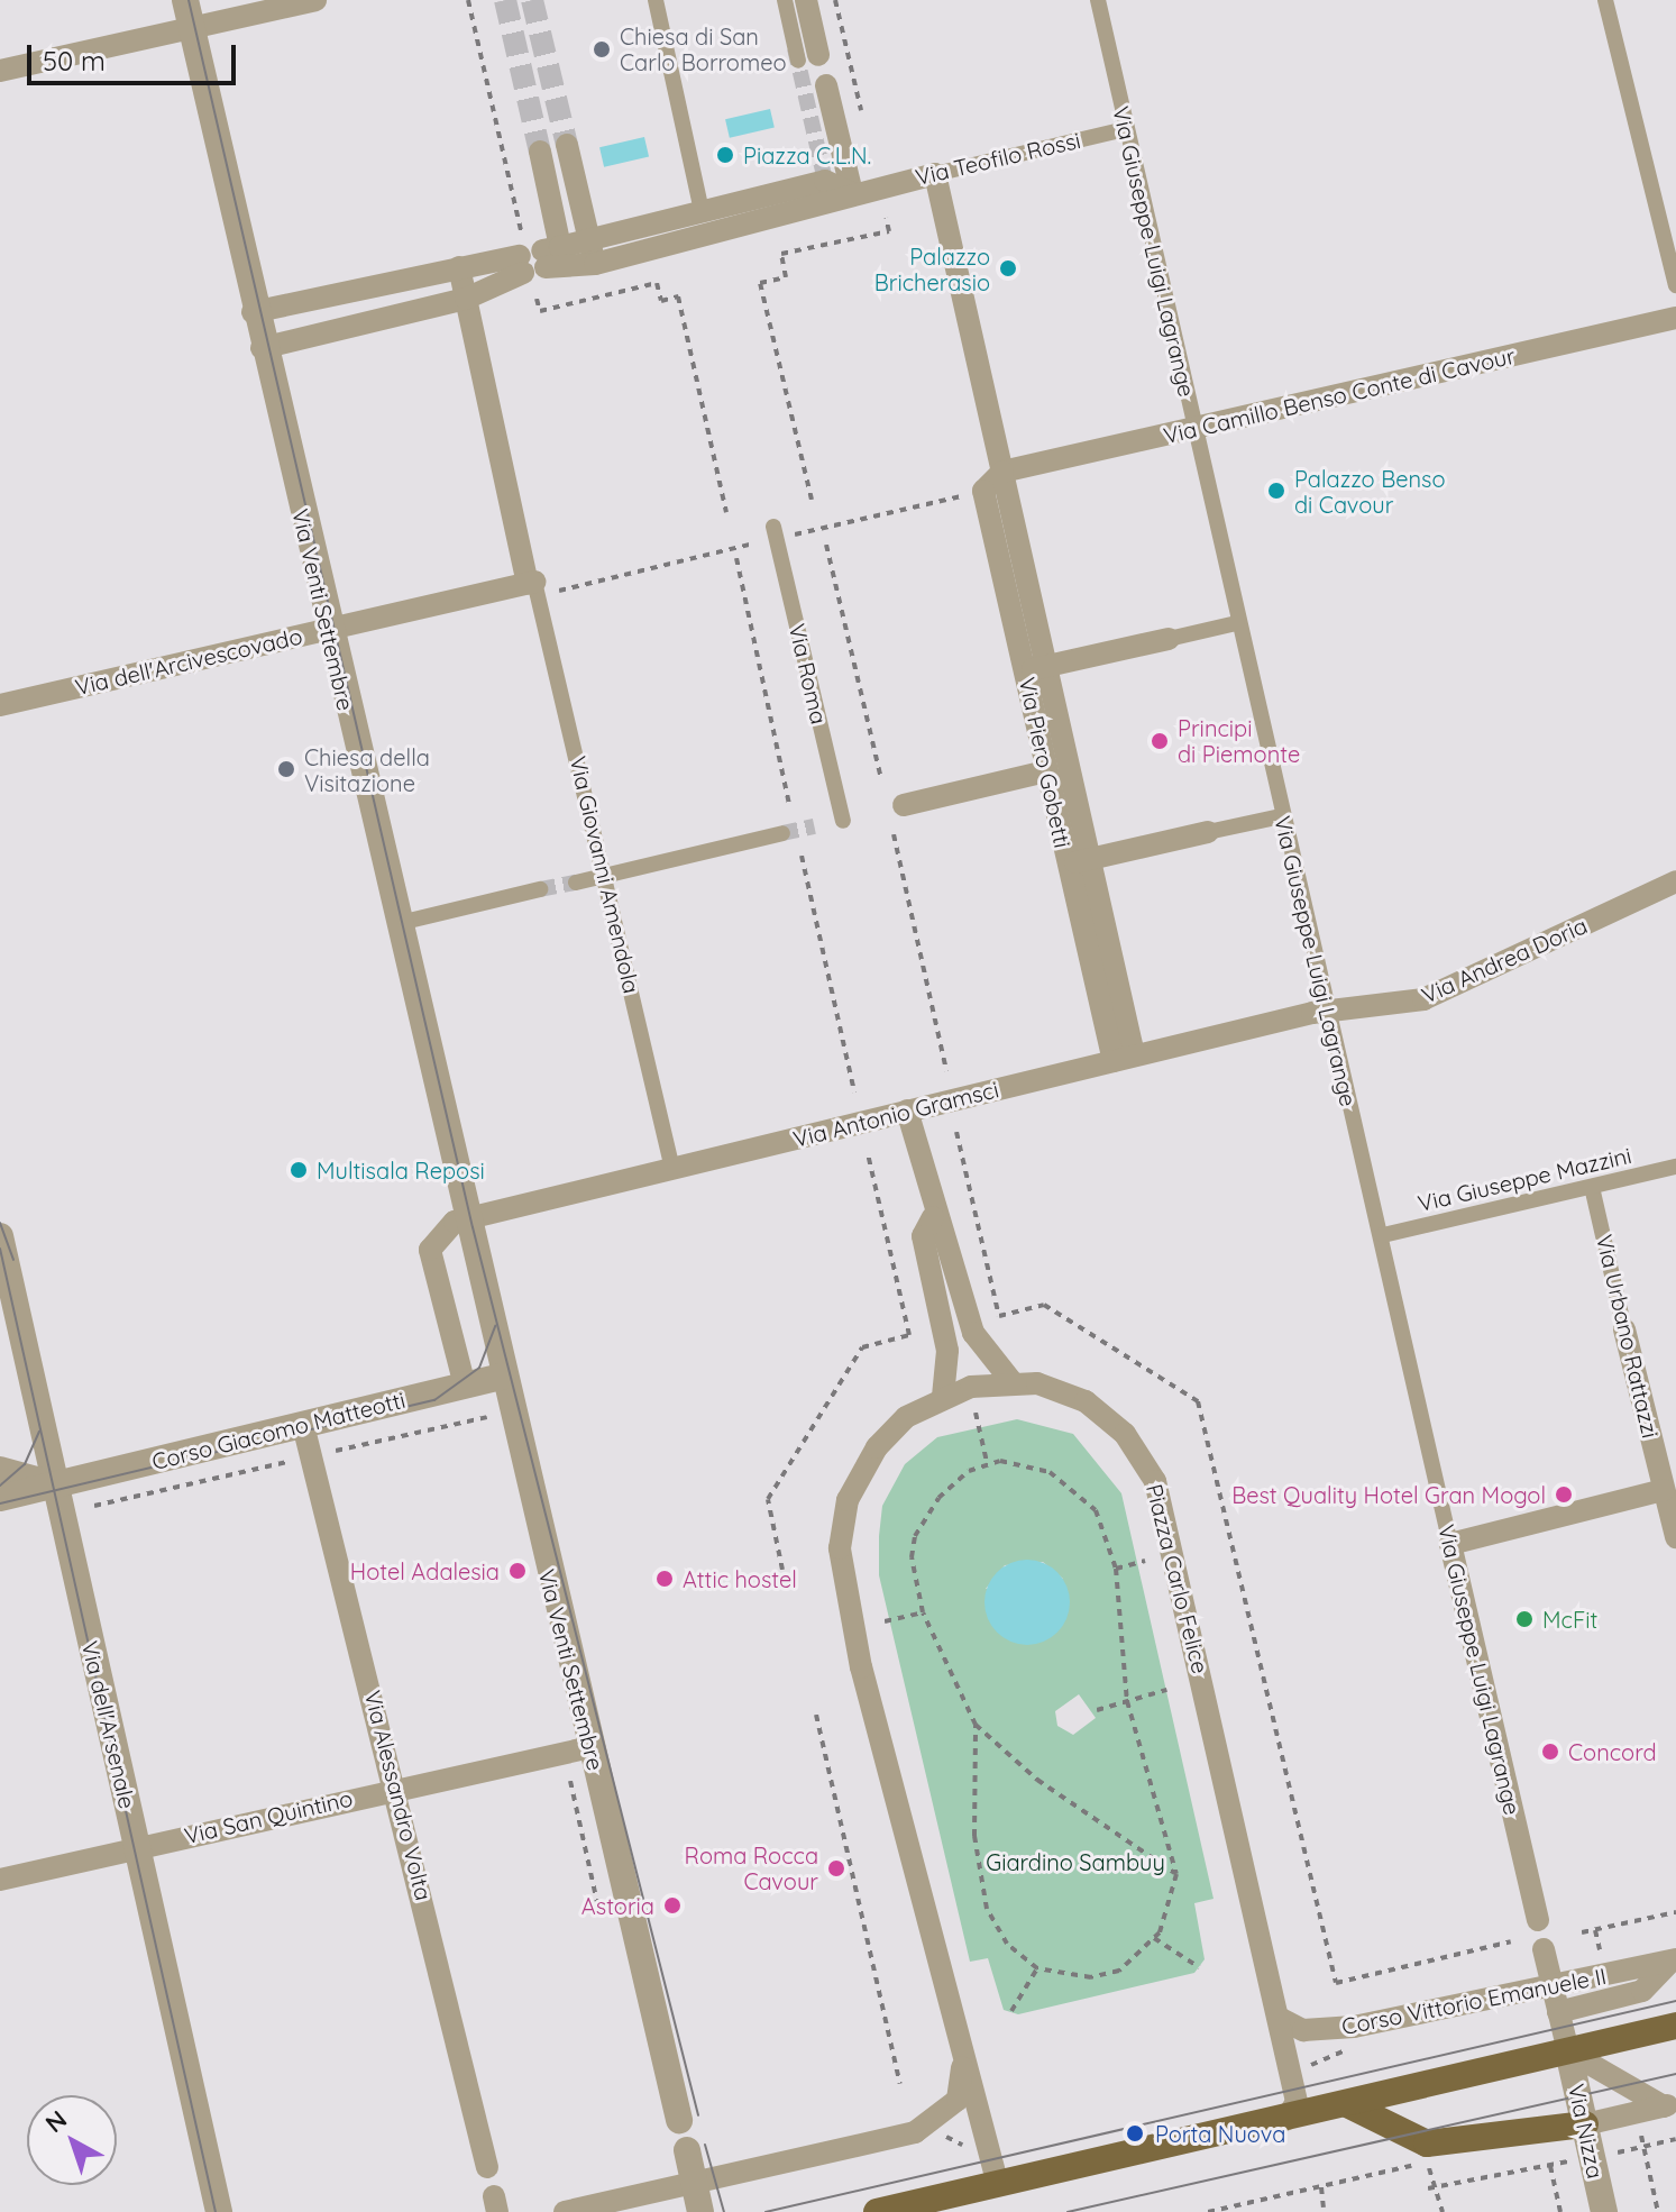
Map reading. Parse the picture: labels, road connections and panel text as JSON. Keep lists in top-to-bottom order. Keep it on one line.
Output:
{"streets":{"street":["Via Teofilo Rossi","Via Giuseppe Luigi Lagrange","Via Camillo Benso Conte di Cavour","Via Venti Settembre","Via dell'Arcivescovado","Via Roma","Via Piero Gobetti","Via Giovanni Amendola","Via Andrea Doria","Via Antonio Gramsci","Via Giuseppe Mazzini","Via Urbano Rattazzi","Corso Giacomo Matteotti","Piazza Carlo Felice","Via dell'Arsenale","Via Alessandro Volta","Via San Quintino","Corso Vittorio Emanuele II","Via Nizza"]},"crossings":[["Via Teofilo Rossi","Via Giuseppe Luigi Lagrange"],["Via Giuseppe Luigi Lagrange","Via Camillo Benso Conte di Cavour"],["Via Giuseppe Luigi Lagrange","Via Andrea Doria"],["Via Giuseppe Luigi Lagrange","Via Antonio Gramsci"],["Via Giuseppe Luigi Lagrange","Via Giuseppe Mazzini"],["Via Camillo Benso Conte di Cavour","Via Piero Gobetti"],["Via Venti Settembre","Via dell'Arcivescovado"],["Via Venti Settembre","Via Antonio Gramsci"],["Via Venti Settembre","Corso Giacomo Matteotti"],["Via Venti Settembre","Via San Quintino"],["Via dell'Arcivescovado","Via Giovanni Amendola"],["Via Piero Gobetti","Via Antonio Gramsci"],["Via Giovanni Amendola","Via Antonio Gramsci"],["Via Andrea Doria","Via Antonio Gramsci"],["Via Giuseppe Mazzini","Via Urbano Rattazzi"],["Corso Giacomo Matteotti","Via dell'Arsenale"],["Corso Giacomo Matteotti","Via Alessandro Volta"],["Piazza Carlo Felice","Corso Vittorio Emanuele II"],["Via dell'Arsenale","Via San Quintino"],["Via Alessandro Volta","Via San Quintino"]],"parks":["Giardino Sambuy"],"places":["Chiesa di San Carlo Borromeo","Piazza C.L.N.","Palazzo Bricherasio","Palazzo Benso di Cavour","Principi di Piemonte","Chiesa della Visitazione","Multisala Reposi","Best Quality Hotel Gran Mogol","Hotel Adalesia","Attic hostel","McFit","Concord","Roma Rocca Cavour","Astoria","Porta Nuova"],"scale_bar":"50 m","north":"top left"}
